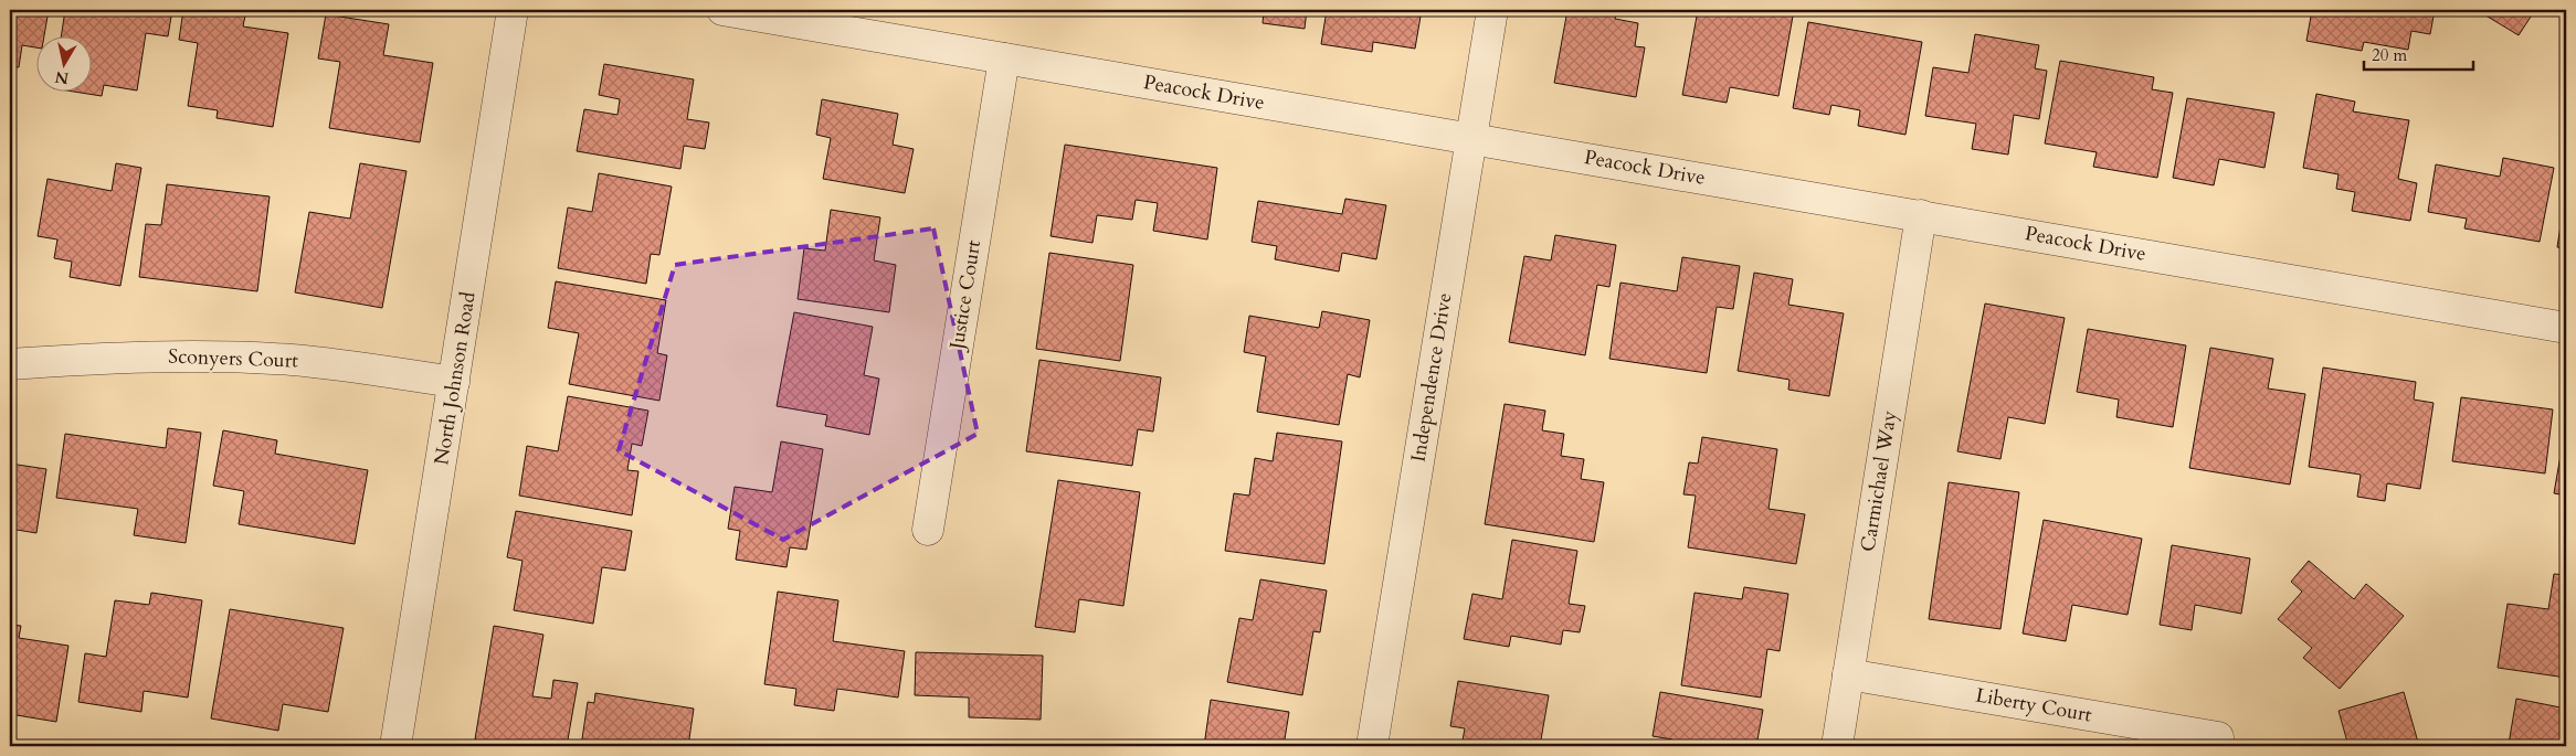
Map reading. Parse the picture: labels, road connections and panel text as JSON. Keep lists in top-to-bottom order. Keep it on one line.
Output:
{"streets":{"street":["Peacock Drive","Justice Court","Sconyers Court","Independence Drive","North Johnson Road","Carmichael Way","Liberty Court"]},"crossings":[["Peacock Drive","Justice Court"],["Peacock Drive","Independence Drive"],["Peacock Drive","Carmichael Way"],["Sconyers Court","North Johnson Road"],["Carmichael Way","Liberty Court"]],"scale_bar":"20 m","north":"bottom"}
